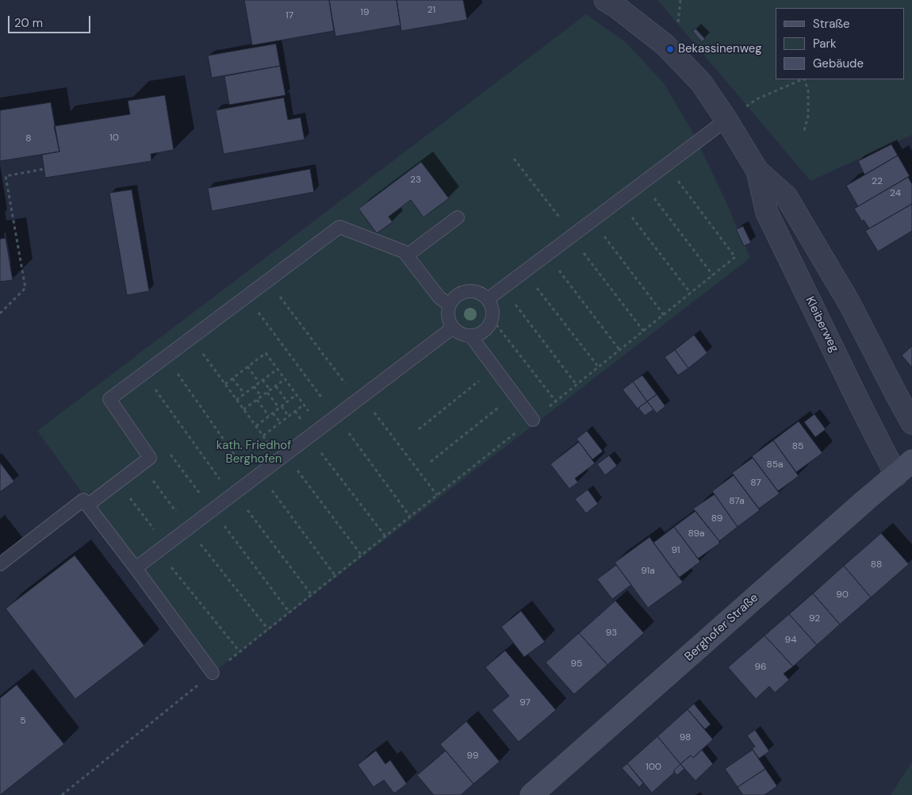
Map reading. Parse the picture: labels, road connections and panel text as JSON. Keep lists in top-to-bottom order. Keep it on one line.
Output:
{"streets":{"street":["Kleiberweg","Berghofer Straße"]},"crossings":[["Kleiberweg","Berghofer Straße"]],"parks":["kath. Friedhof Berghofen"],"places":["Bekassinenweg"],"house_numbers":["21","19","17","10","8","23","22","24","85","85a","87","87a","89","89a","91","88","91a","90","92","93","94","95","96","97","5","98","99","100"],"legend":["Straße","Park","Gebäude"],"scale_bar":"20 m"}
